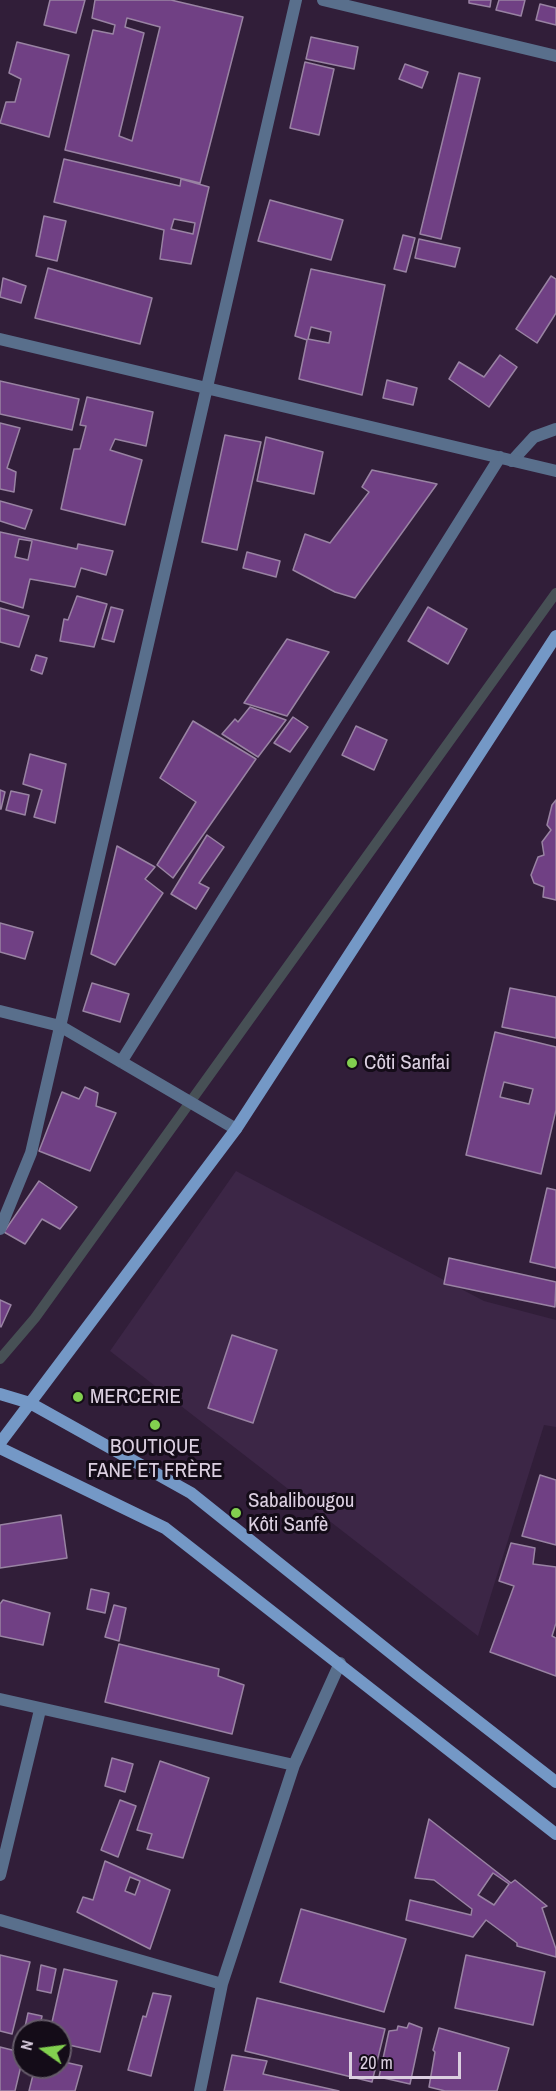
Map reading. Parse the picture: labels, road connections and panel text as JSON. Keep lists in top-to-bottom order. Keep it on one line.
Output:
{"places":["Côti Sanfai","MERCERIE","BOUTIQUE FANE ET FRÈRE","Sabalibougou Kôti Sanfè"],"scale_bar":"20 m","north":"left"}
